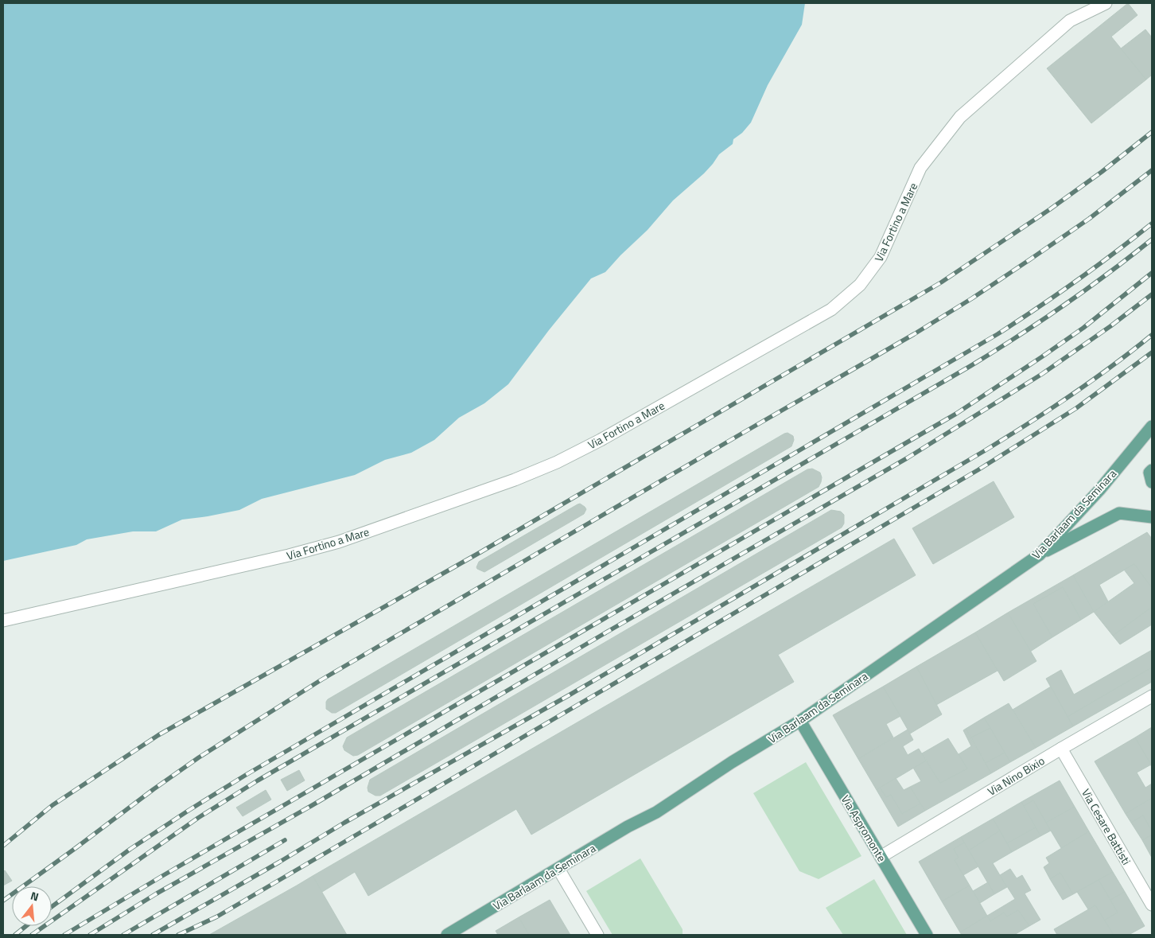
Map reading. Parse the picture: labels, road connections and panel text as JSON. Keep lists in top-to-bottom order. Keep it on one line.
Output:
{"streets":{"main road":["Via Barlaam da Seminara","Via Aspromonte"],"street":["Via Fortino a Mare","Via Nino Bixio","Via Cesare Battisti"]},"crossings":[["Via Barlaam da Seminara","Via Aspromonte"],["Via Nino Bixio","Via Cesare Battisti"],["Via Nino Bixio","Via Aspromonte"]],"north":"top"}
